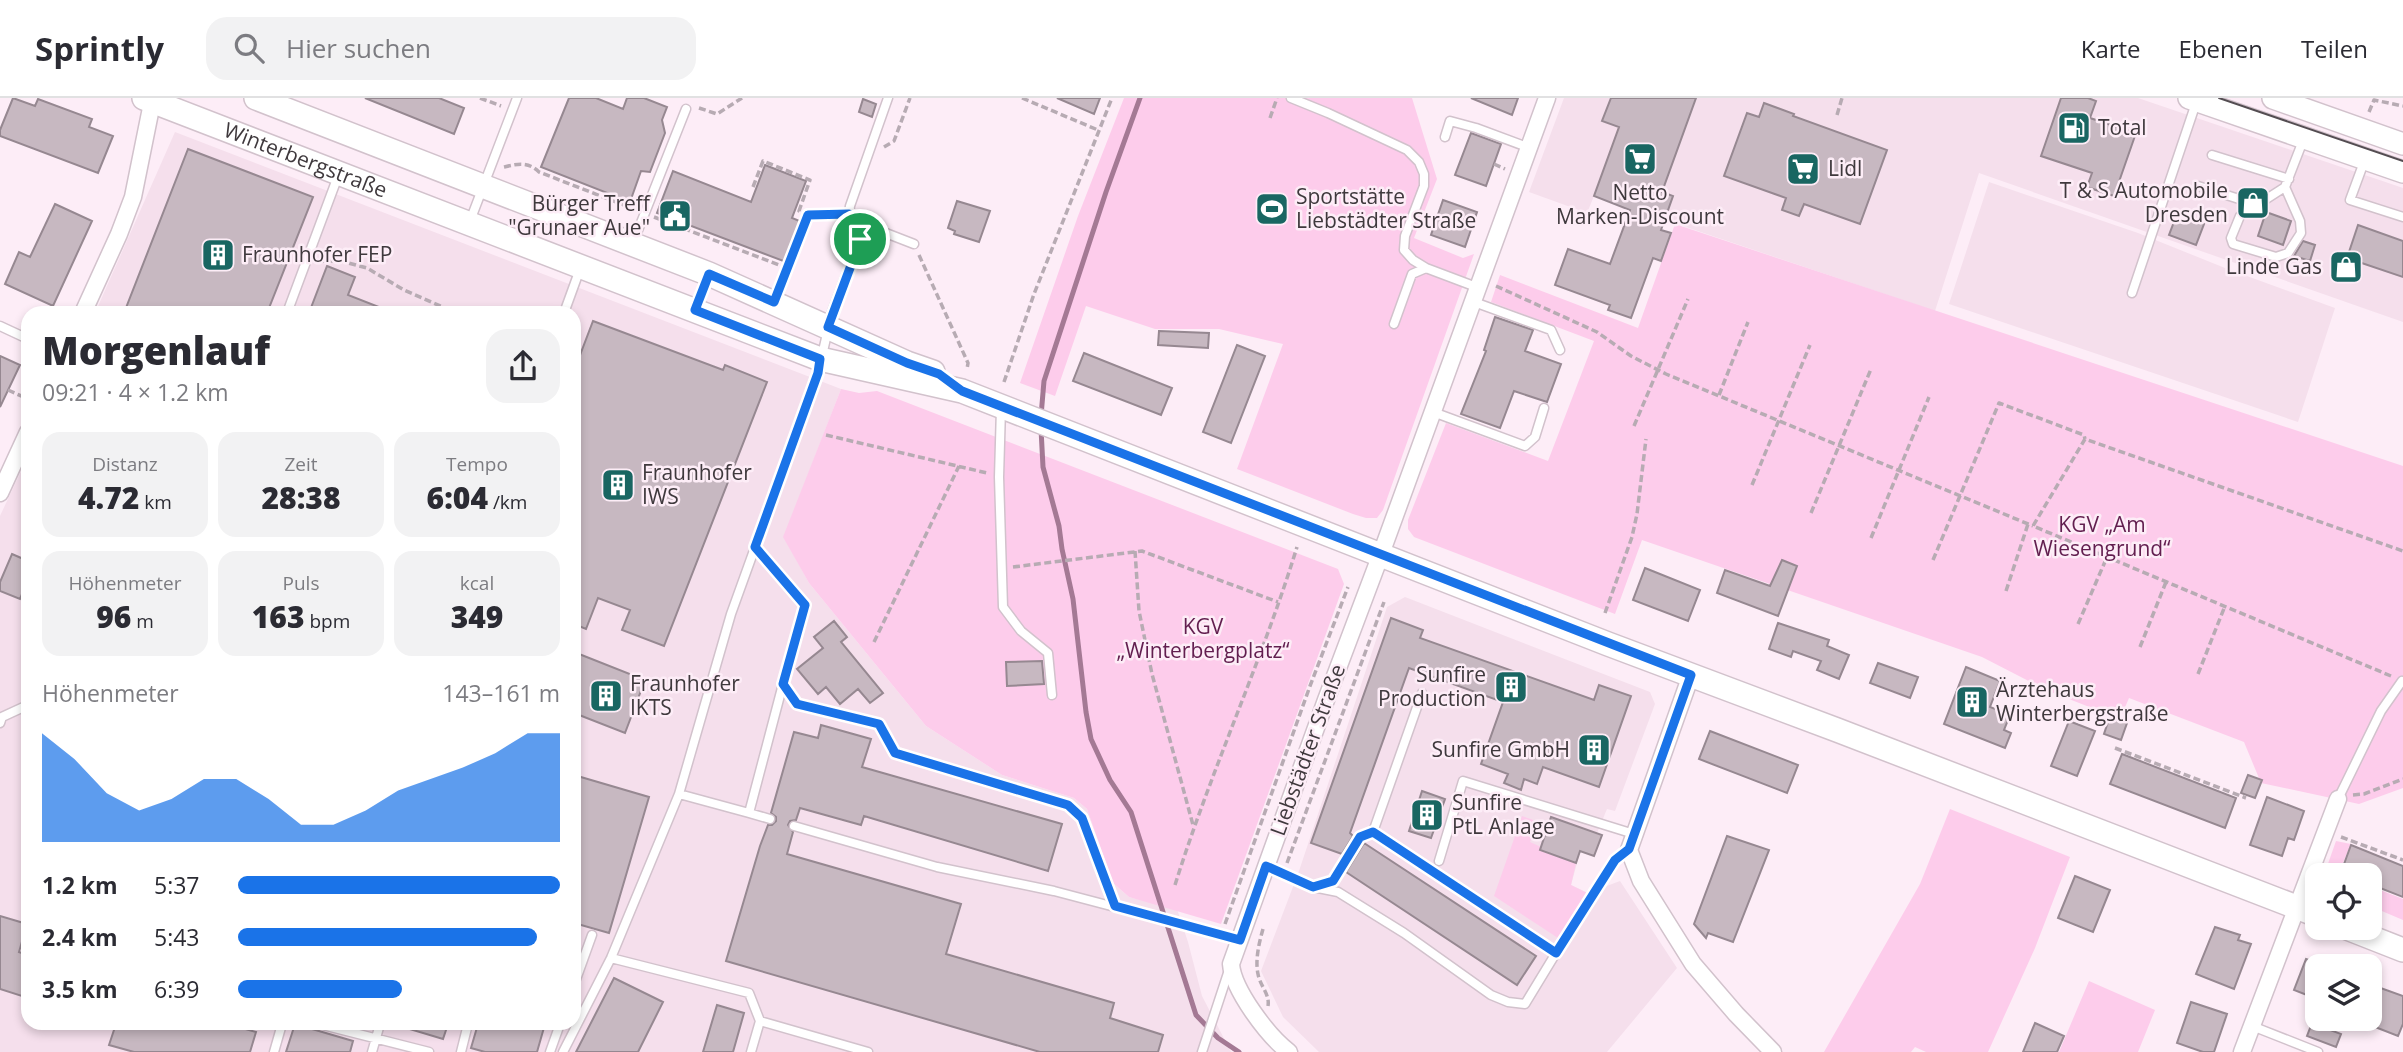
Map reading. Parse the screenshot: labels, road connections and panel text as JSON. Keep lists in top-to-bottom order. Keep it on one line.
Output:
{"streets":{"main road":["Winterbergstraße"],"street":["Liebstädter Straße"]},"crossings":[["Winterbergstraße","Liebstädter Straße"]],"parks":["KGV „Am Wiesengrund“","KGV „Winterbergplatz“"],"places":{"fuel station":["Total"],"supermarket":["Netto Marken-Discount","Lidl"],"shop":["T & S Automobile Dresden","Linde Gas"],"sports":["Sportstätte Liebstädter Straße"],"public building":["Bürger Treff \"Grunaer Aue\""],"building":["Fraunhofer FEP","Fraunhofer IWS","Sunfire Production","Fraunhofer IKTS","Ärztehaus Winterbergstraße","Sunfire GmbH","Sunfire PtL Anlage"]},"page":{"header":"Sprintly","search":"Hier suchen","nav":["Karte","Ebenen","Teilen"],"heading":["Morgenlauf","09:21 · 4 × 1.2 km"],"stats":[["Distanz","4.72 km"],["Zeit","28:38"],["Tempo","6:04 /km"],["Höhenmeter","96 m"],["Puls","163 bpm"],["kcal","349"]],"chart":["Höhenmeter","143–161 m"],"list":[{"name":"1.2 km","note":"5:37"},{"name":"2.4 km","note":"5:43"},{"name":"3.5 km","note":"6:39"}]}}
